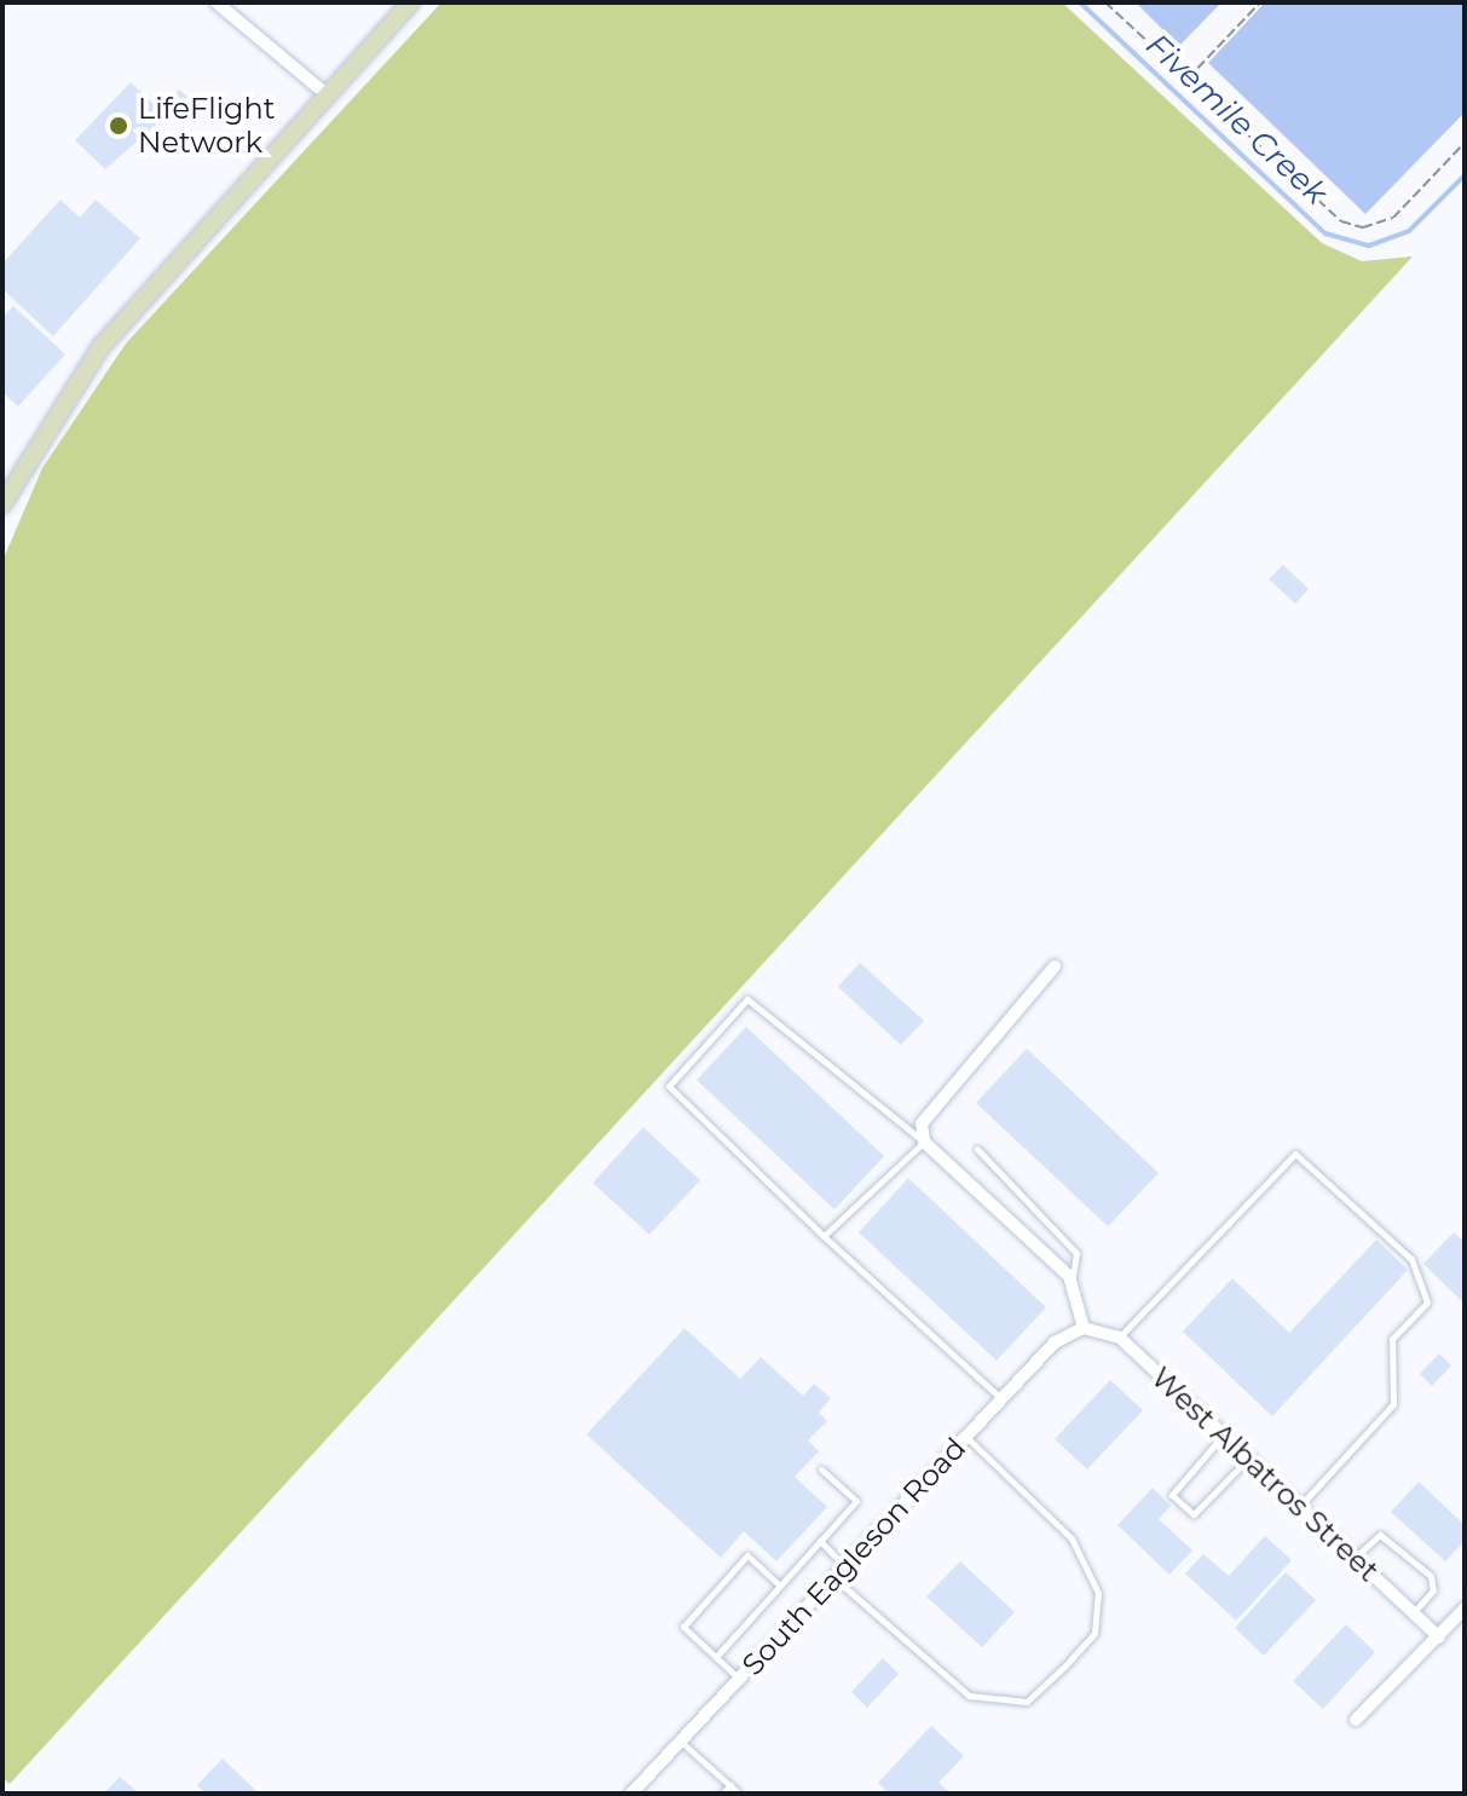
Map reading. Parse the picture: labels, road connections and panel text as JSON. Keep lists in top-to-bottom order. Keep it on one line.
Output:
{"streets":{"street":["West Albatros Street","South Eagleson Road"]},"crossings":[["West Albatros Street","South Eagleson Road"]],"water":["Fivemile Creek"],"places":["LifeFlight Network"]}
